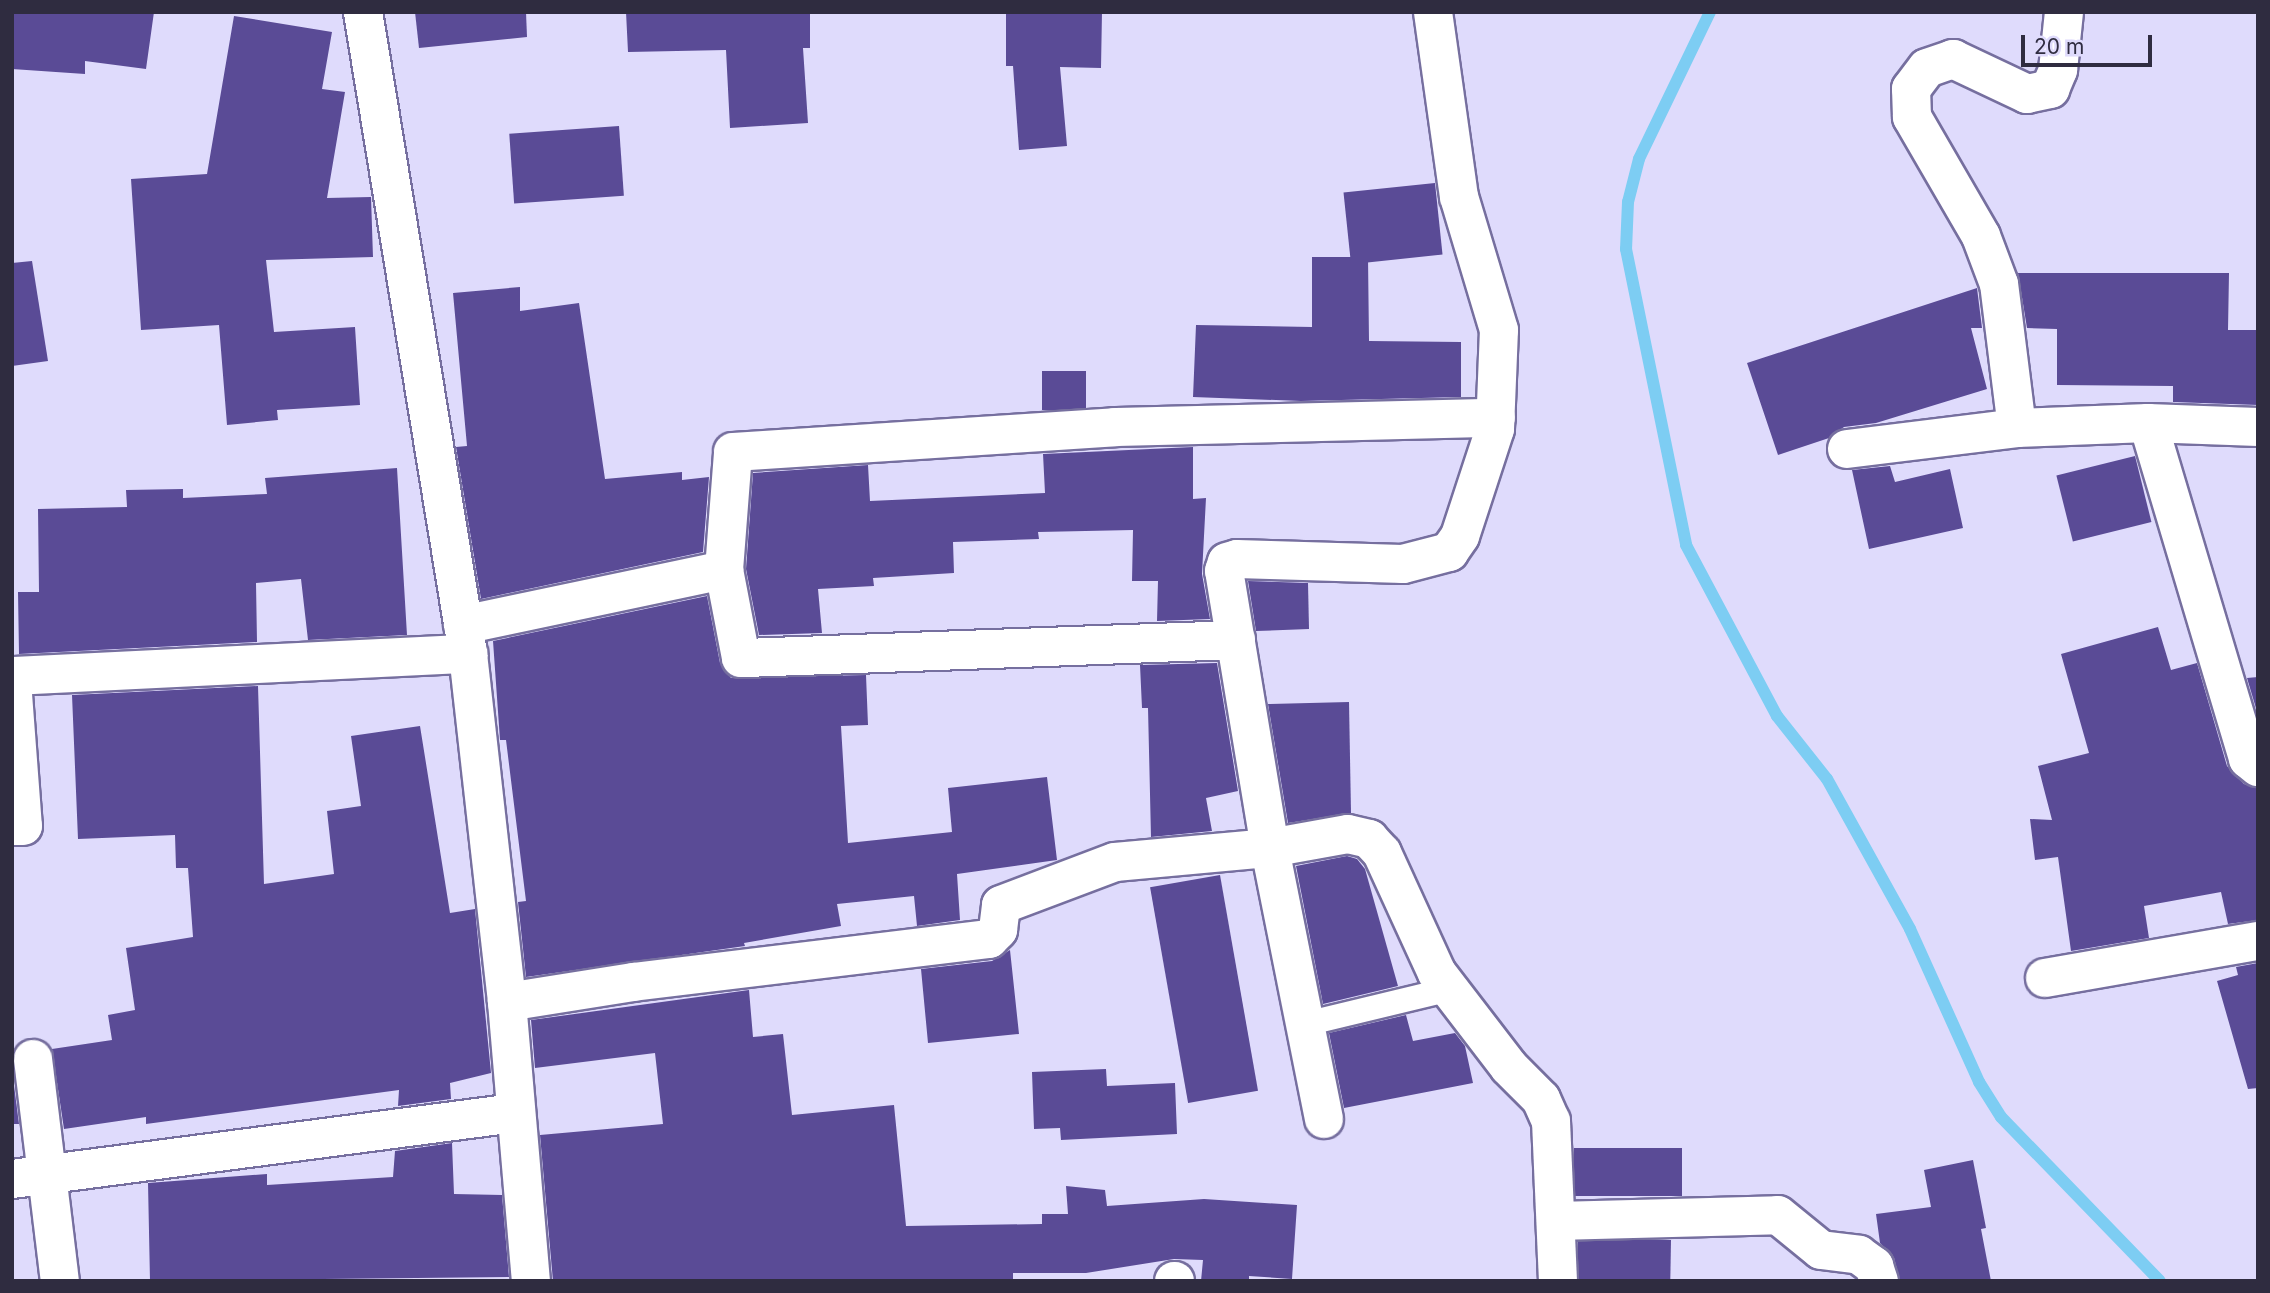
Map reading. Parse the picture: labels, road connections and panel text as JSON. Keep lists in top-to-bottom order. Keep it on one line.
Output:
{"scale_bar":"20 m"}
